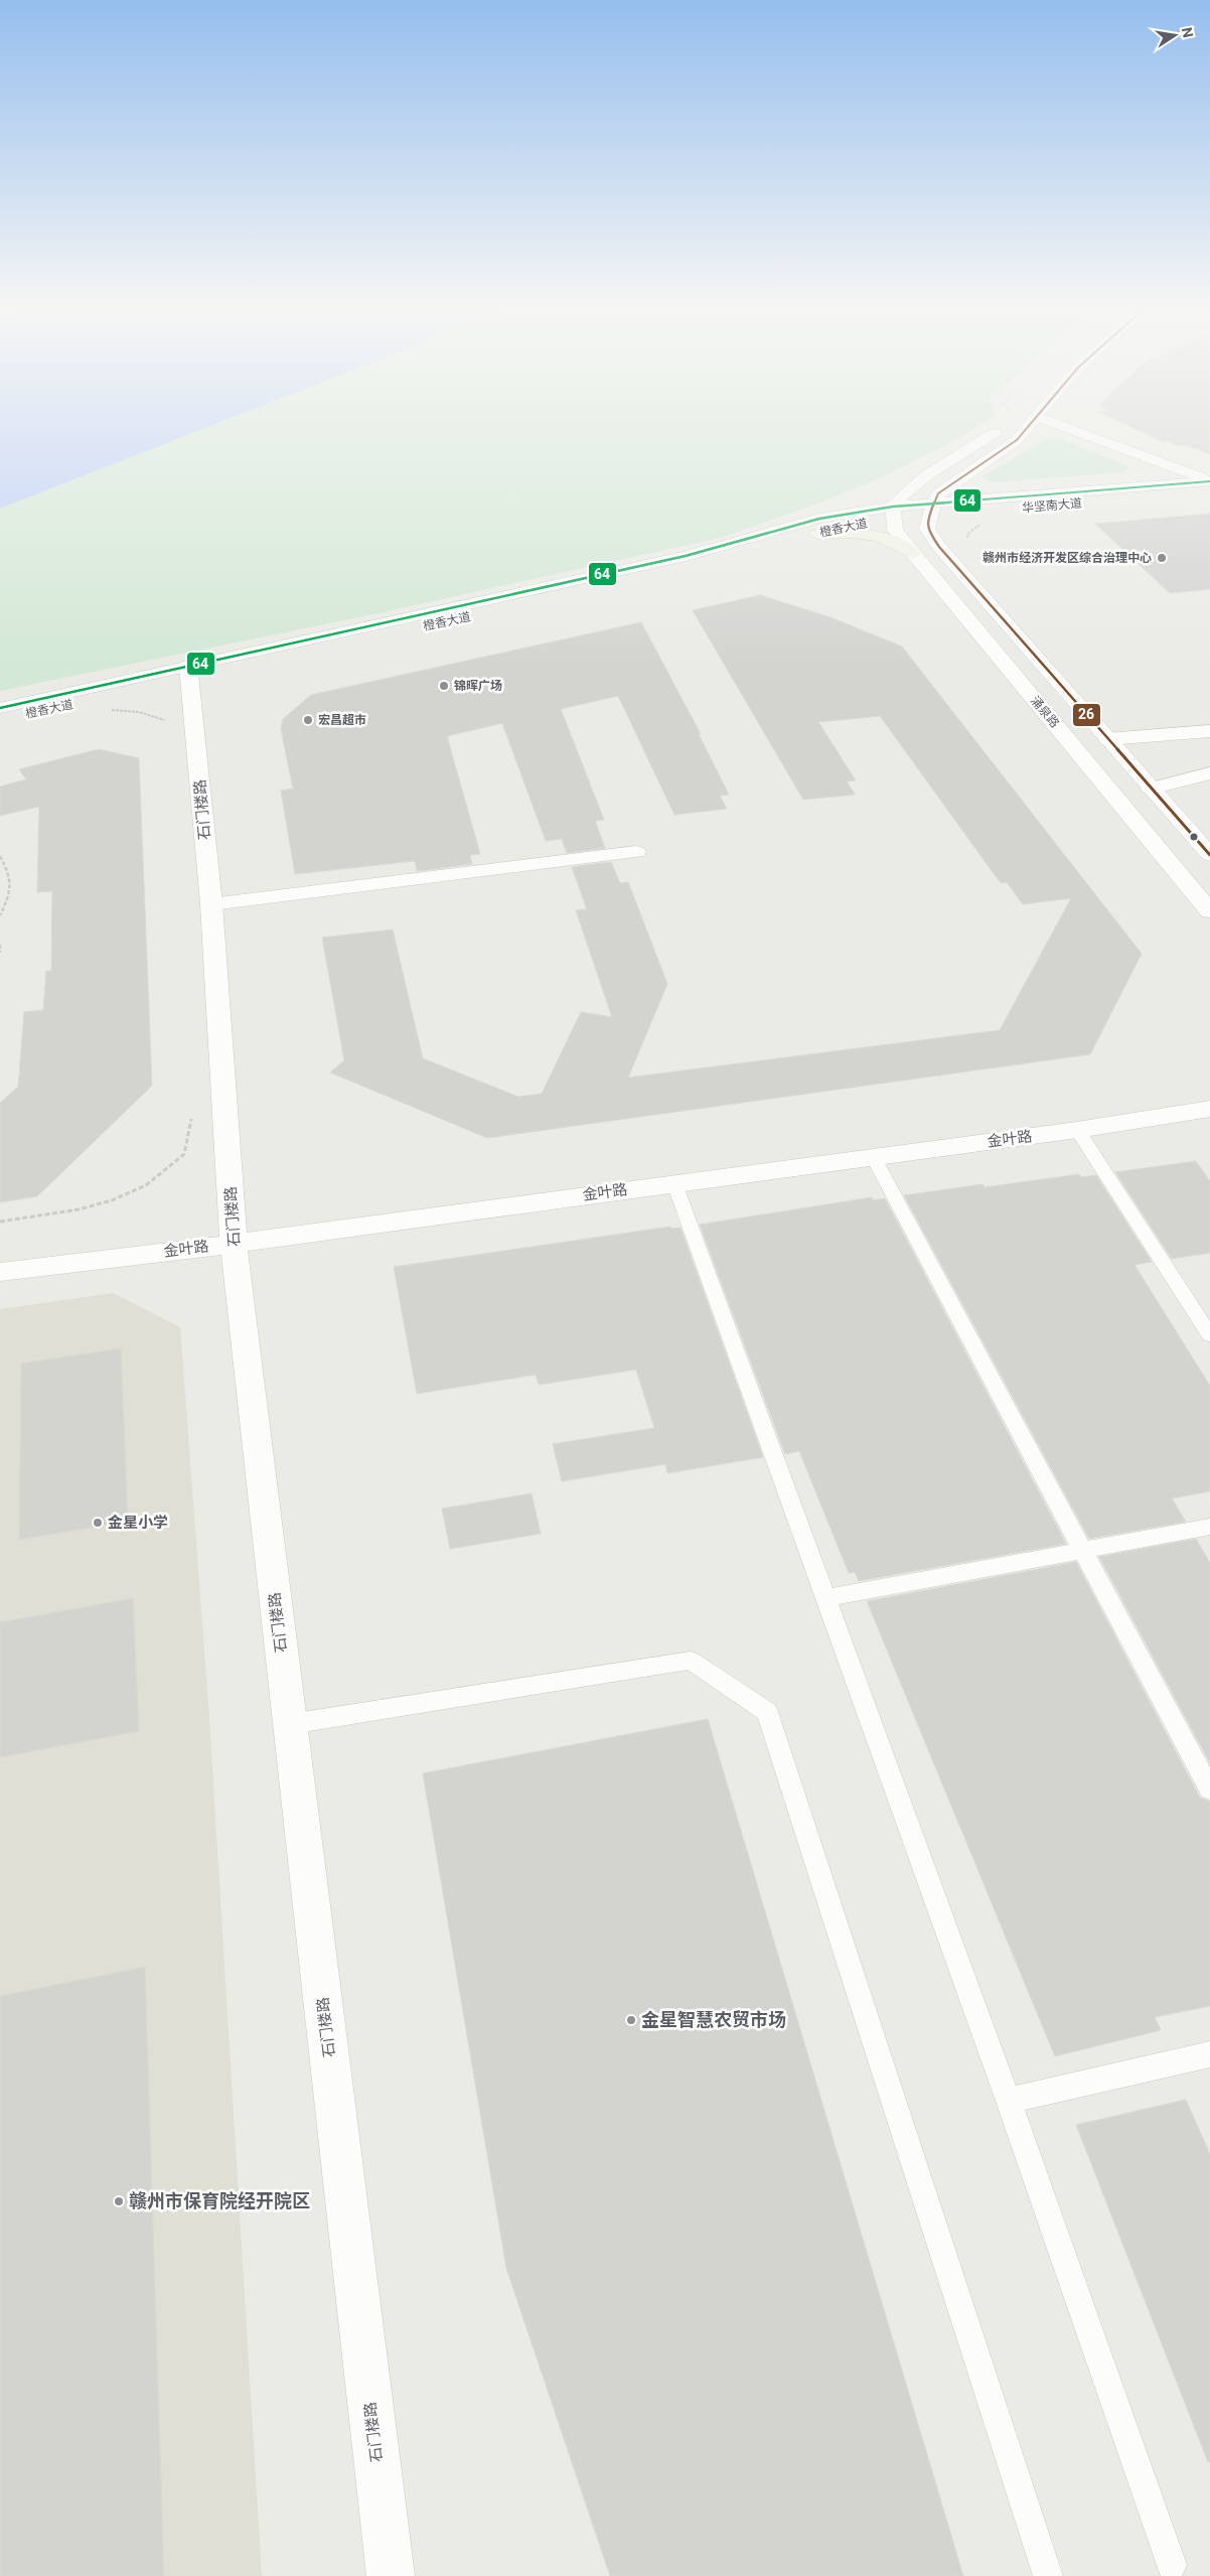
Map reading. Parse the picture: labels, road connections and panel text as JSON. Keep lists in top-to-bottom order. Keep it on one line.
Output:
{"streets":{"main road":["华坚南大道","橙香大道","涌泉路","石门楼路","金叶路"]},"crossings":[["华坚南大道","橙香大道"],["华坚南大道","涌泉路"],["橙香大道","涌泉路"],["橙香大道","石门楼路"],["石门楼路","金叶路"]],"places":["赣州市经济开发区综合治理中心","锦晖广场","宏昌超市","金星小学","金星智慧农贸市场","赣州市保育院经开院区"],"lines":["transit line 26","transit line 64"],"north":"right"}
